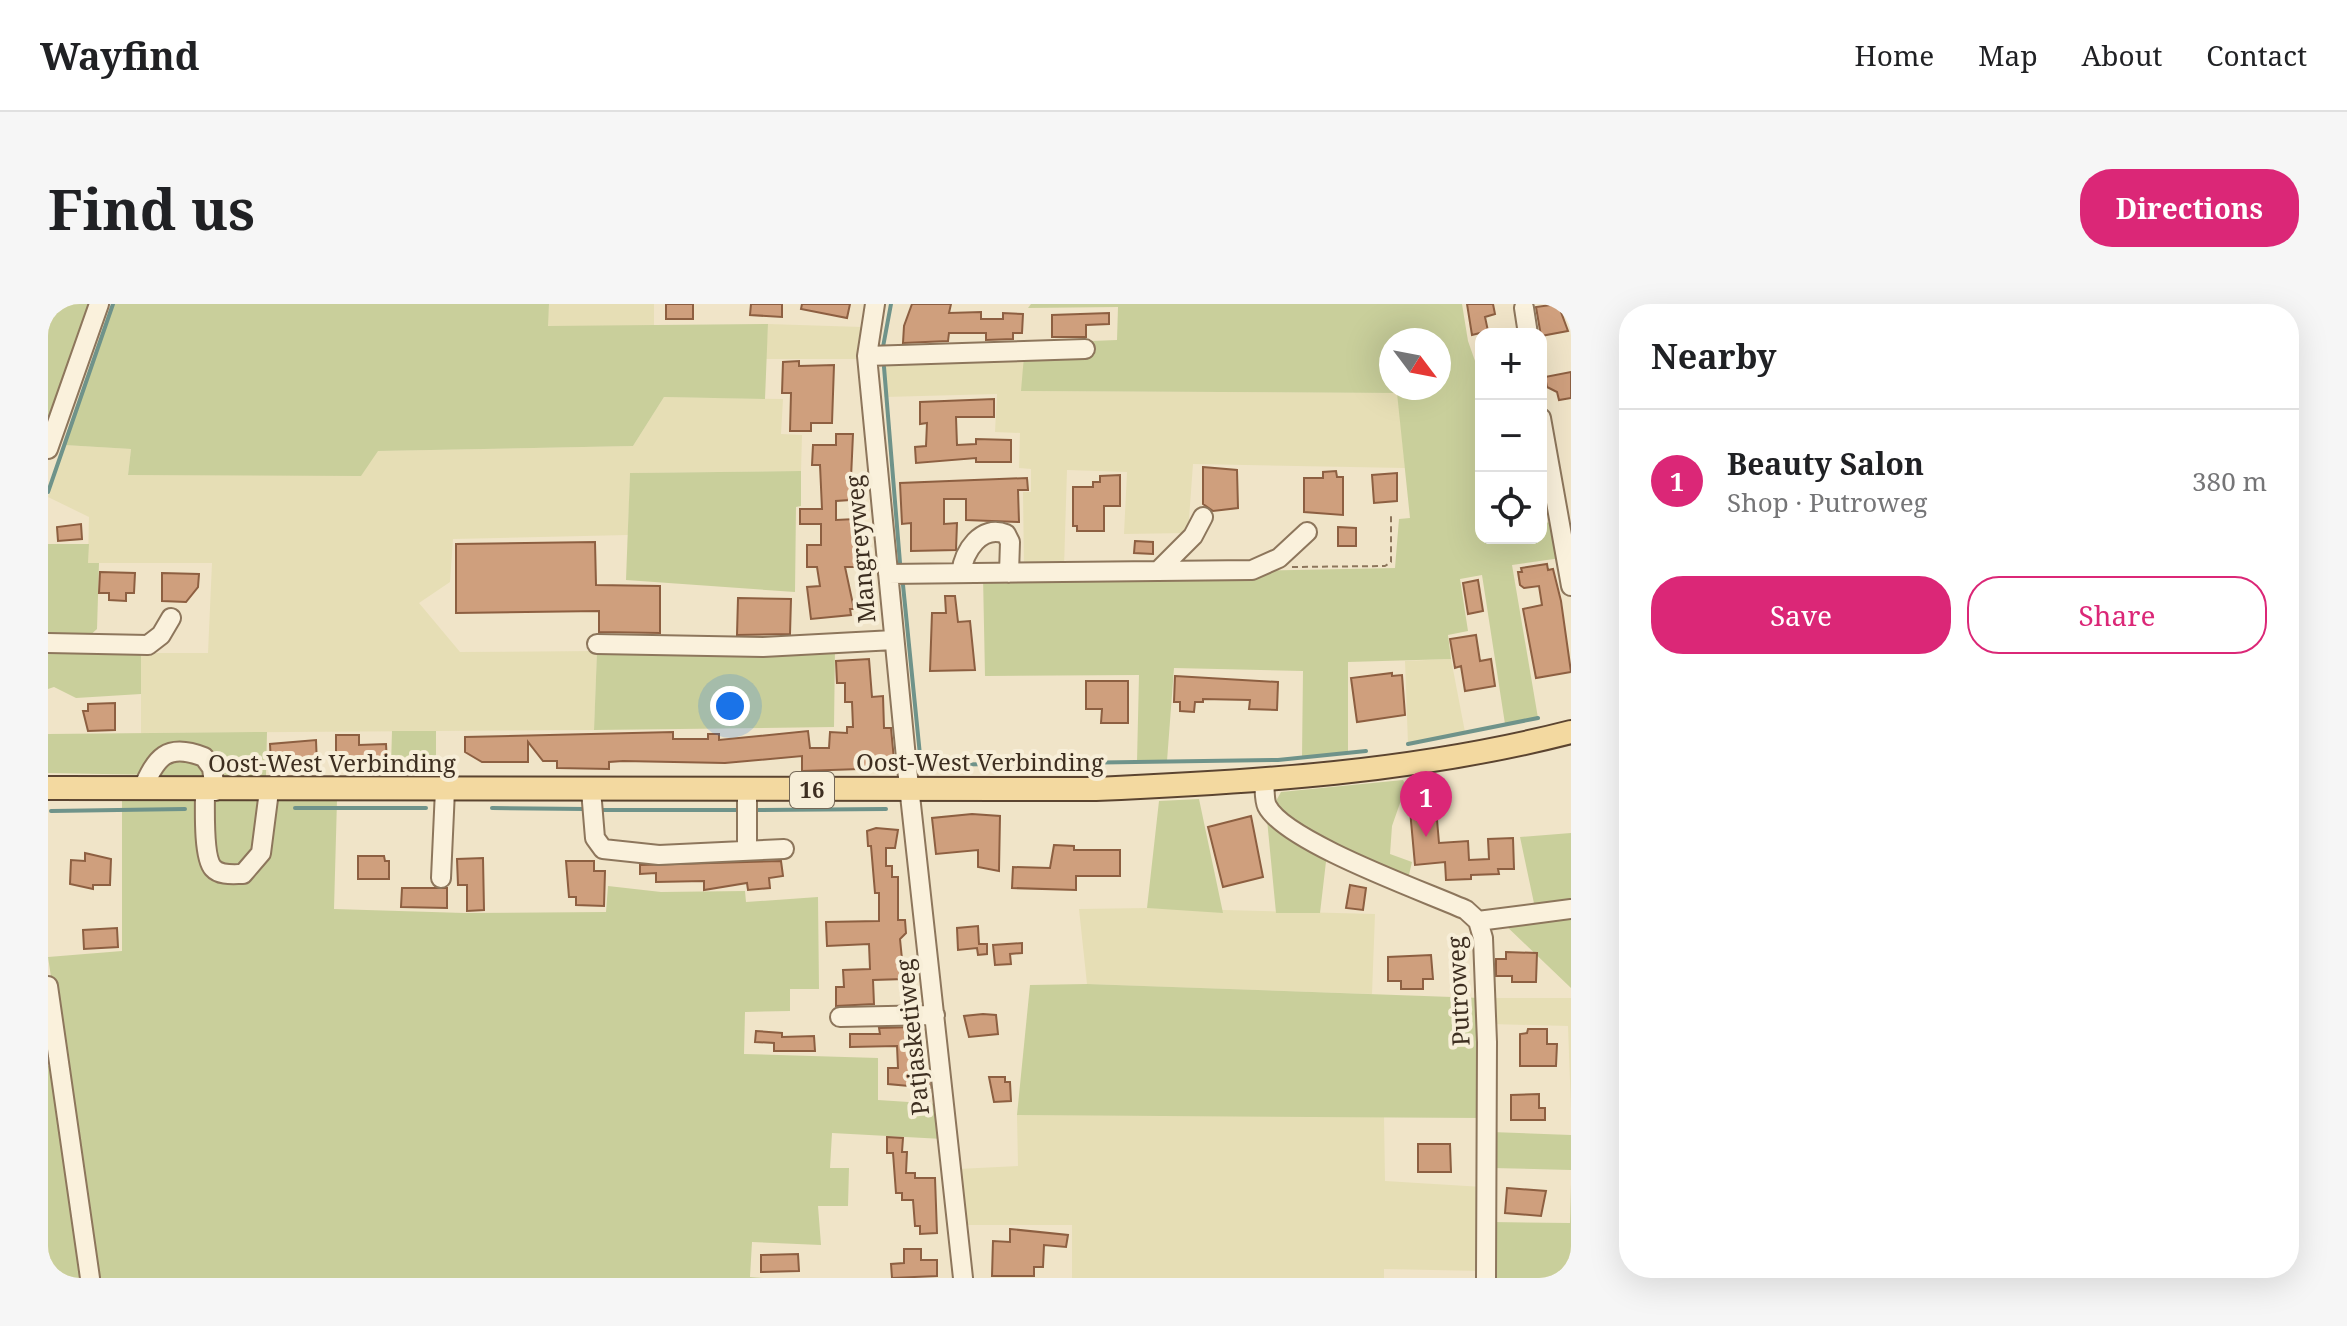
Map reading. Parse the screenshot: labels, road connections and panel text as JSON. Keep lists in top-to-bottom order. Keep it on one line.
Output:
{"streets":{"main road":["Oost-West Verbinding","16"],"street":["Mangreyweg","Putroweg","Patjasketiweg"]},"crossings":[["Mangreyweg","Oost-West Verbinding"],["Mangreyweg","Patjasketiweg"],["Oost-West Verbinding","Putroweg"],["Oost-West Verbinding","Patjasketiweg"]],"north":"bottom right","page":{"header":"Wayfind","nav":["Home","Map","About","Contact"],"buttons":["Directions",["Save","Share"]],"title":"Find us","heading":"Nearby","map_buttons":["+","−"],"list":[{"mark":"1","name":"Beauty Salon","note":"Shop · Putroweg","value":"380 m"}],"pins":"1"}}
